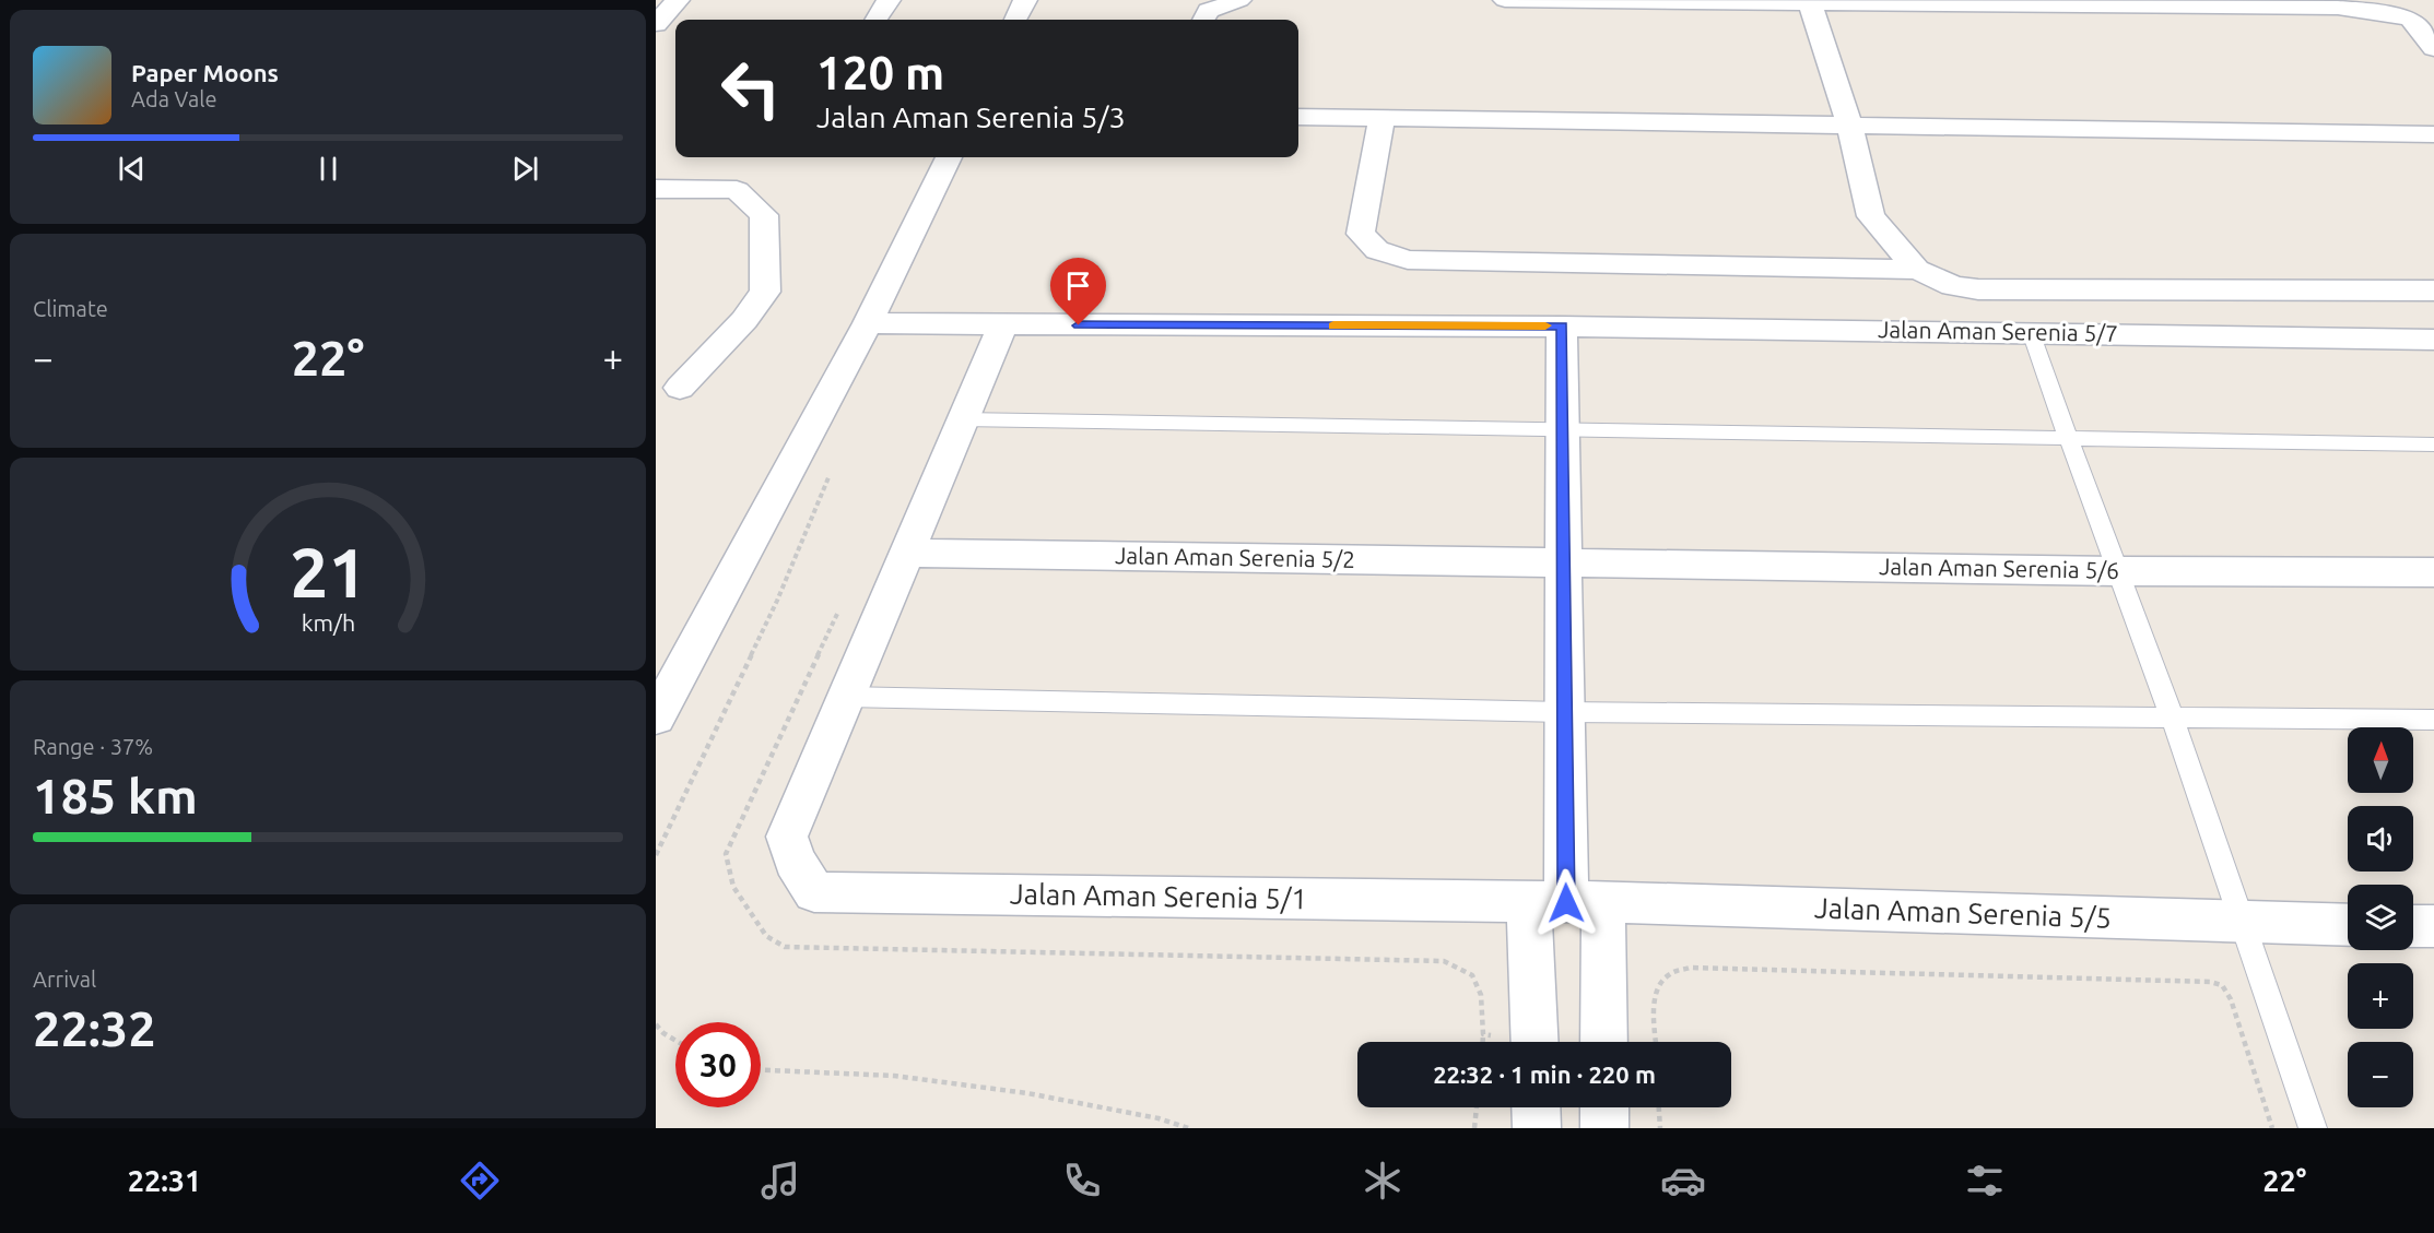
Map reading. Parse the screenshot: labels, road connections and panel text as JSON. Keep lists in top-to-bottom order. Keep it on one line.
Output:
{"streets":{"street":["Jalan Aman Serenia 5/7","Jalan Aman Serenia 5/2","Jalan Aman Serenia 5/6","Jalan Aman Serenia 5/1","Jalan Aman Serenia 5/5"]},"crossings":[["Jalan Aman Serenia 5/2","Jalan Aman Serenia 5/6"],["Jalan Aman Serenia 5/1","Jalan Aman Serenia 5/5"]],"north":"top","page":{"turn":["120 m","Jalan Aman Serenia 5/3"],"song":["Paper Moons","Ada Vale"],"tile":["Climate",["Range · 37%","185 km"],["Arrival","22:32"]],"heat":["−","22°","+"],"map_buttons":["+","−"],"limit":"30","trip":"22:32 · 1 min · 220 m","tabs":["22:31","22°"],"gauge":["21","km/h"]}}
